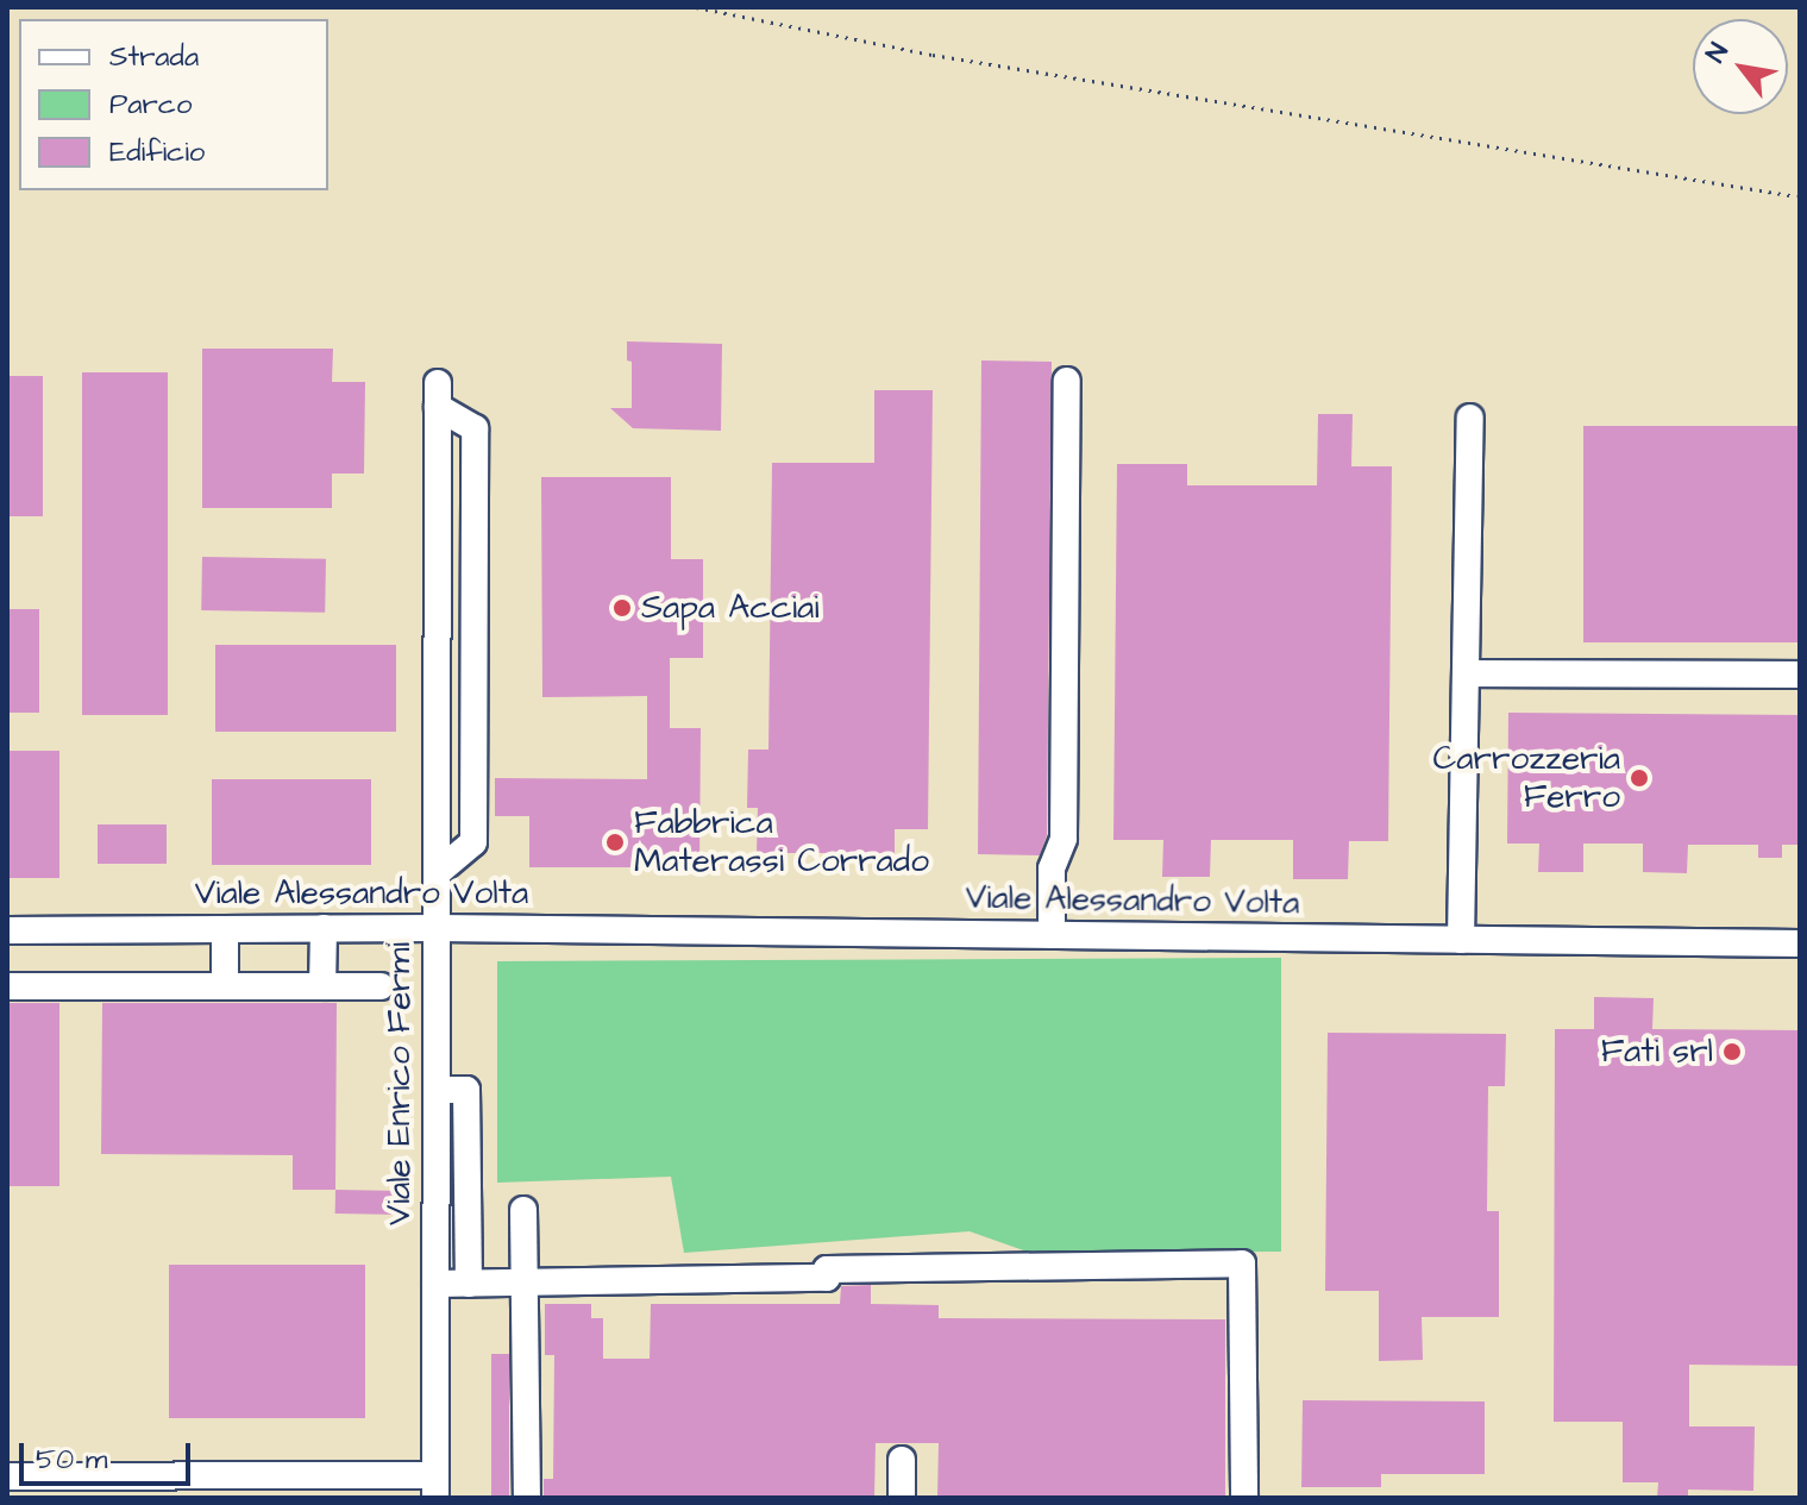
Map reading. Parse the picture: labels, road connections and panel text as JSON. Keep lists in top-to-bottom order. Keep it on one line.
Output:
{"streets":{"street":["Viale Alessandro Volta","Viale Enrico Fermi"]},"crossings":[["Viale Alessandro Volta","Viale Enrico Fermi"]],"places":["Sapa Acciai","Carrozzeria Ferro","Fabbrica Materassi Corrado","Fati srl"],"legend":["Strada","Parco","Edificio"],"scale_bar":"50 m","north":"top left"}
